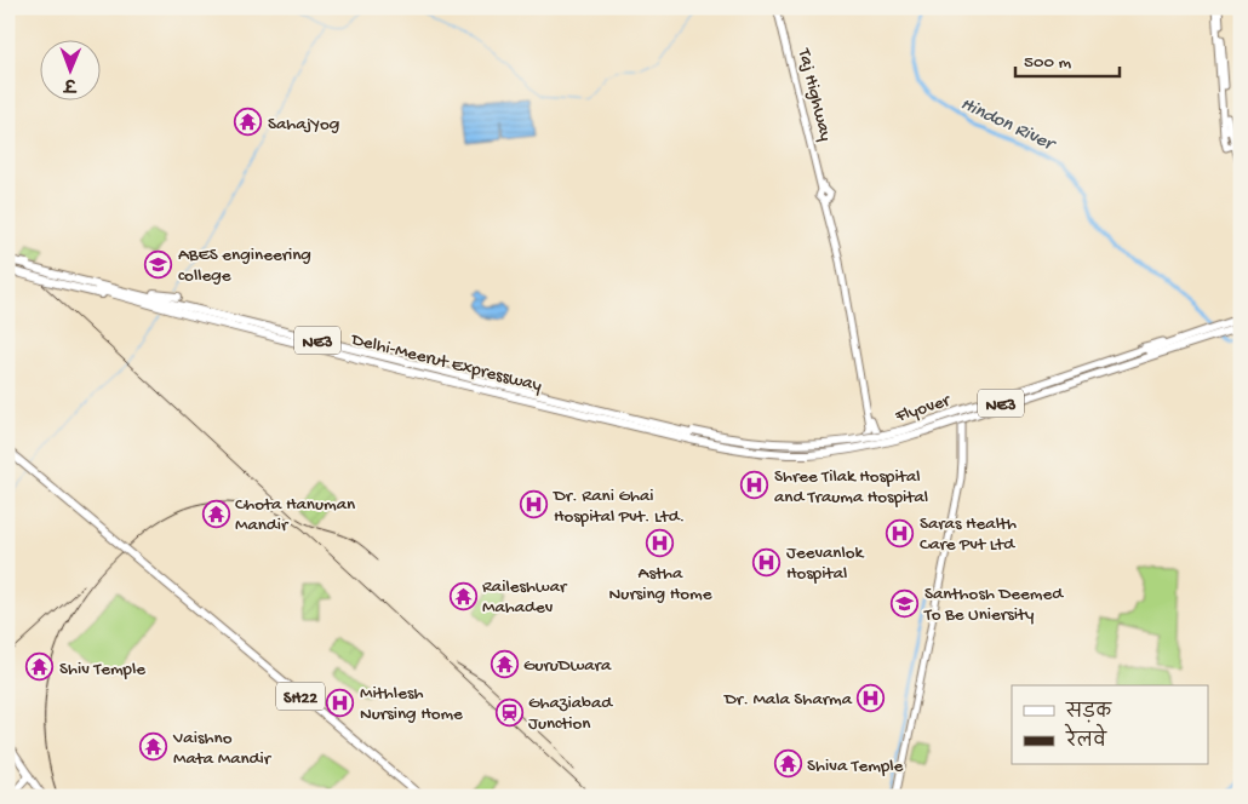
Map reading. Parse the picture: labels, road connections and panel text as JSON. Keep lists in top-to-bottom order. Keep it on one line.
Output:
{"streets":{"highway":["NE3","Delhi-Meerut Expressway","Flyover","SH22"],"main road":["Taj Highway"]},"crossings":[["NE3","Delhi-Meerut Expressway"],["NE3","Flyover"],["Delhi-Meerut Expressway","Flyover"]],"water":["Hindon River"],"places":{"temple":["SahajYog","Chota Hanuman Mandir","Raileshwar Mahadev","GuruDwara","Shiv Temple","Vaishno Mata Mandir","Shiva Temple"],"school or university":["ABES engineering college","Santhosh Deemed To Be Uniersity"],"hospital":["Shree Tilak Hospital and Trauma Hospital","Dr. Rani Ghai Hospital Pvt. Ltd.","Saras Health Care Pvt Ltd","Astha Nursing Home","Jeevanlok Hospital","Dr. Mala Sharma","Mithlesh Nursing Home"],"station":["Ghaziabad Junction"]},"legend":["सड़क","रेलवे"],"scale_bar":"500 m","north":"bottom"}
